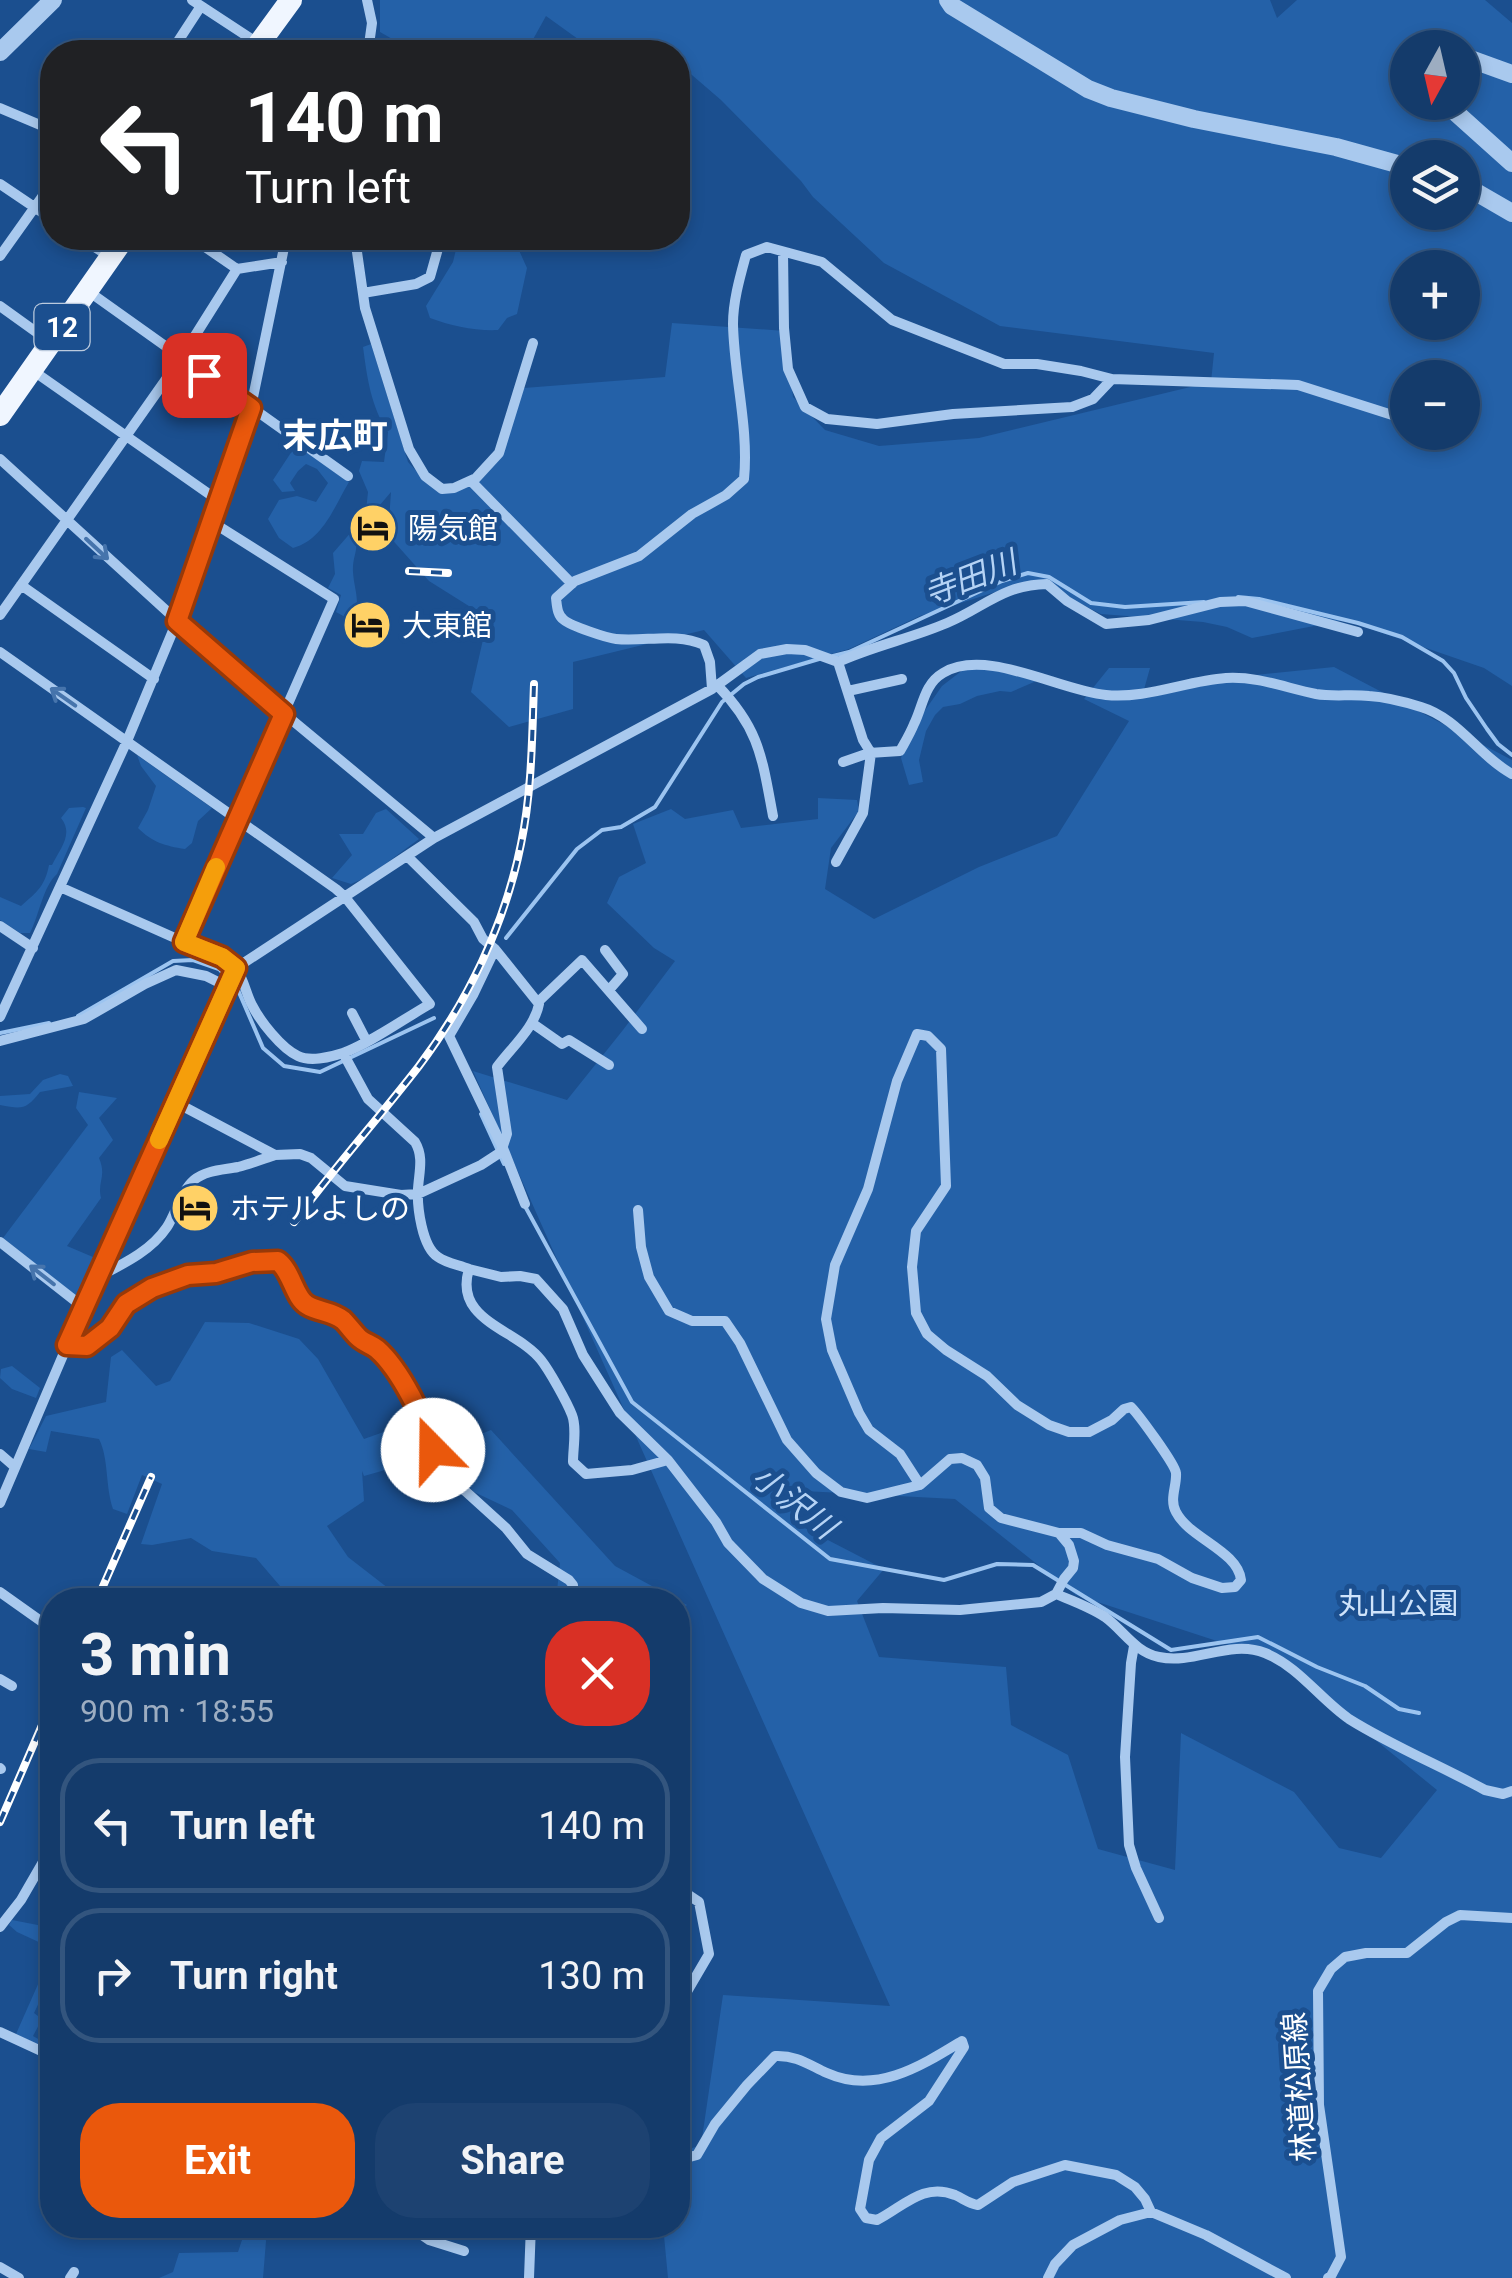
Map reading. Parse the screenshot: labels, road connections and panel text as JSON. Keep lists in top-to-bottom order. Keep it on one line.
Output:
{"streets":{"main road":["12"],"street":["林道松原線"]},"districts":["末広町"],"water":["寺田川","小沢川"],"parks":["丸山公園"],"places":{"hotel":["陽気館","大東館","ホテルよしの"]},"north":"bottom","page":{"map_buttons":["+","−"],"turn":["140 m","Turn left"],"heading":["3 min","900 m · 18:55"],"list":[{"name":"Turn left","value":"140 m"},{"name":"Turn right","value":"130 m"}],"buttons":["Exit","Share"]}}
